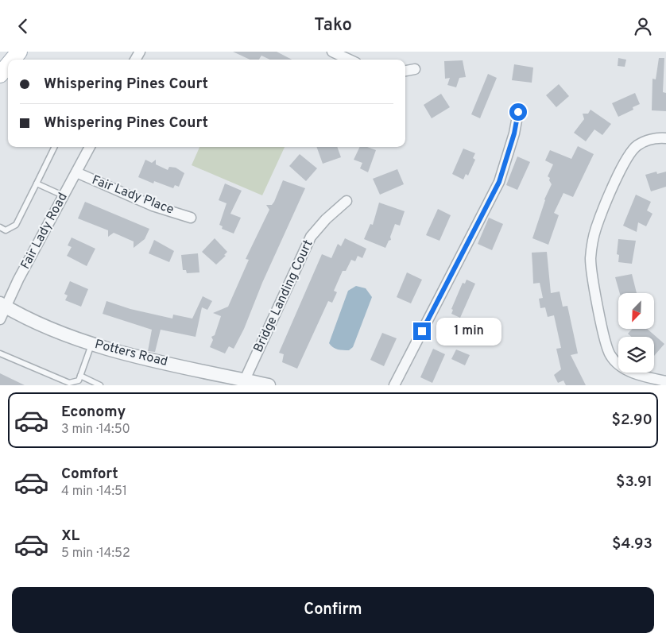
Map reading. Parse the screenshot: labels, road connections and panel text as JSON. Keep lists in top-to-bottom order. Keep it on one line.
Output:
{"streets":{"street":["Fair Lady Place","Fair Lady Road","Bridge Landing Court","Potters Road"]},"crossings":[["Fair Lady Place","Fair Lady Road"],["Fair Lady Road","Potters Road"],["Bridge Landing Court","Potters Road"]],"north":"bottom left","page":{"header":"Tako","banner":["Whispering Pines Court","Whispering Pines Court"],"bubble":"1 min","list":[{"name":"Economy","note":"3 min · 14:50","value":"$2.90"},{"name":"Comfort","note":"4 min · 14:51","value":"$3.91"},{"name":"XL","note":"5 min · 14:52","value":"$4.93"}],"buttons":"Confirm"}}
